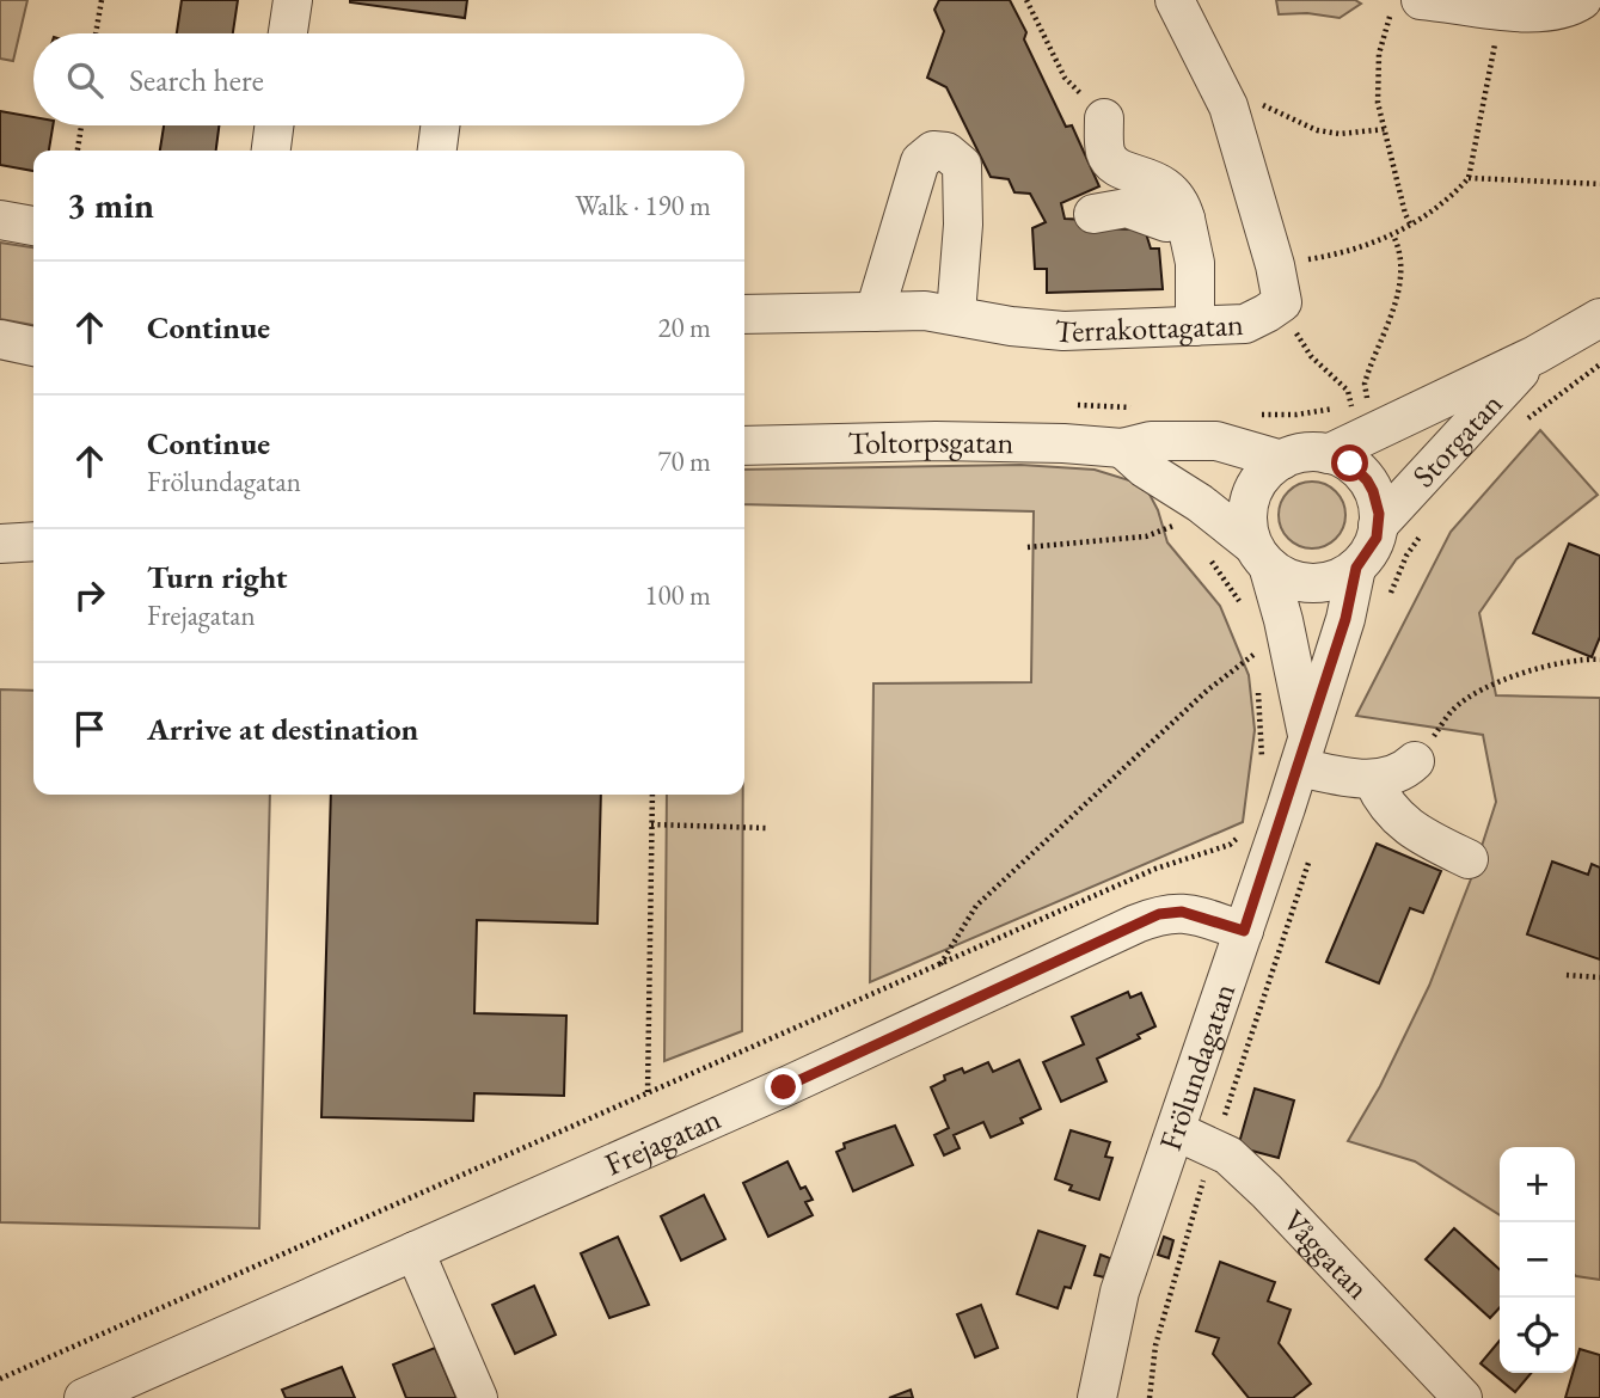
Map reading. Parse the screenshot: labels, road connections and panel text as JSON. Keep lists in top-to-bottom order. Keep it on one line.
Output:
{"streets":{"street":["Terrakottagatan","Storgatan","Toltorpsgatan","Frölundagatan","Frejagatan","Våggatan"]},"crossings":[["Storgatan","Toltorpsgatan"],["Storgatan","Frölundagatan"],["Toltorpsgatan","Frölundagatan"],["Frölundagatan","Frejagatan"],["Frölundagatan","Våggatan"]],"page":{"search":"Search here","heading":["3 min","Walk · 190 m"],"list":[["Continue","20 m"],["Continue","Frölundagatan","70 m"],["Turn right","Frejagatan","100 m"],"Arrive at destination"],"map_buttons":["+","−"]}}
